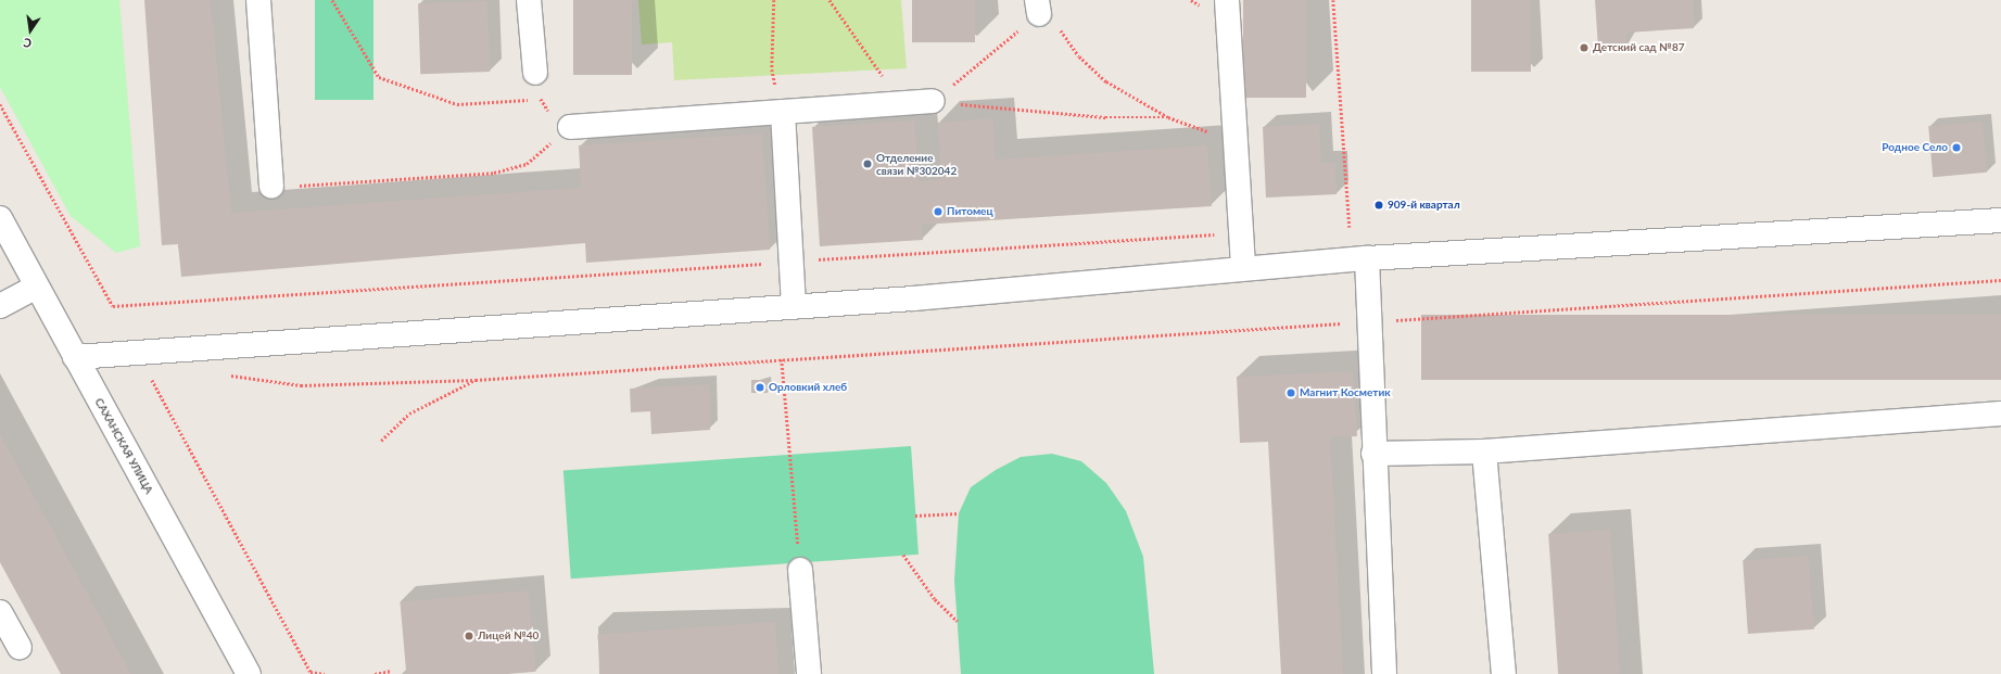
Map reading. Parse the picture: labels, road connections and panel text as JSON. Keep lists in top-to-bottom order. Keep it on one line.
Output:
{"streets":{"street":["САХАНСКАЯ УЛИЦА"]},"places":["Детский сад №87","Родное Село","Отделение связи №302042","909-й квартал","Питомец","Орловкий хлеб","Магнит Косметик","Лицей №40"],"north":"bottom"}
